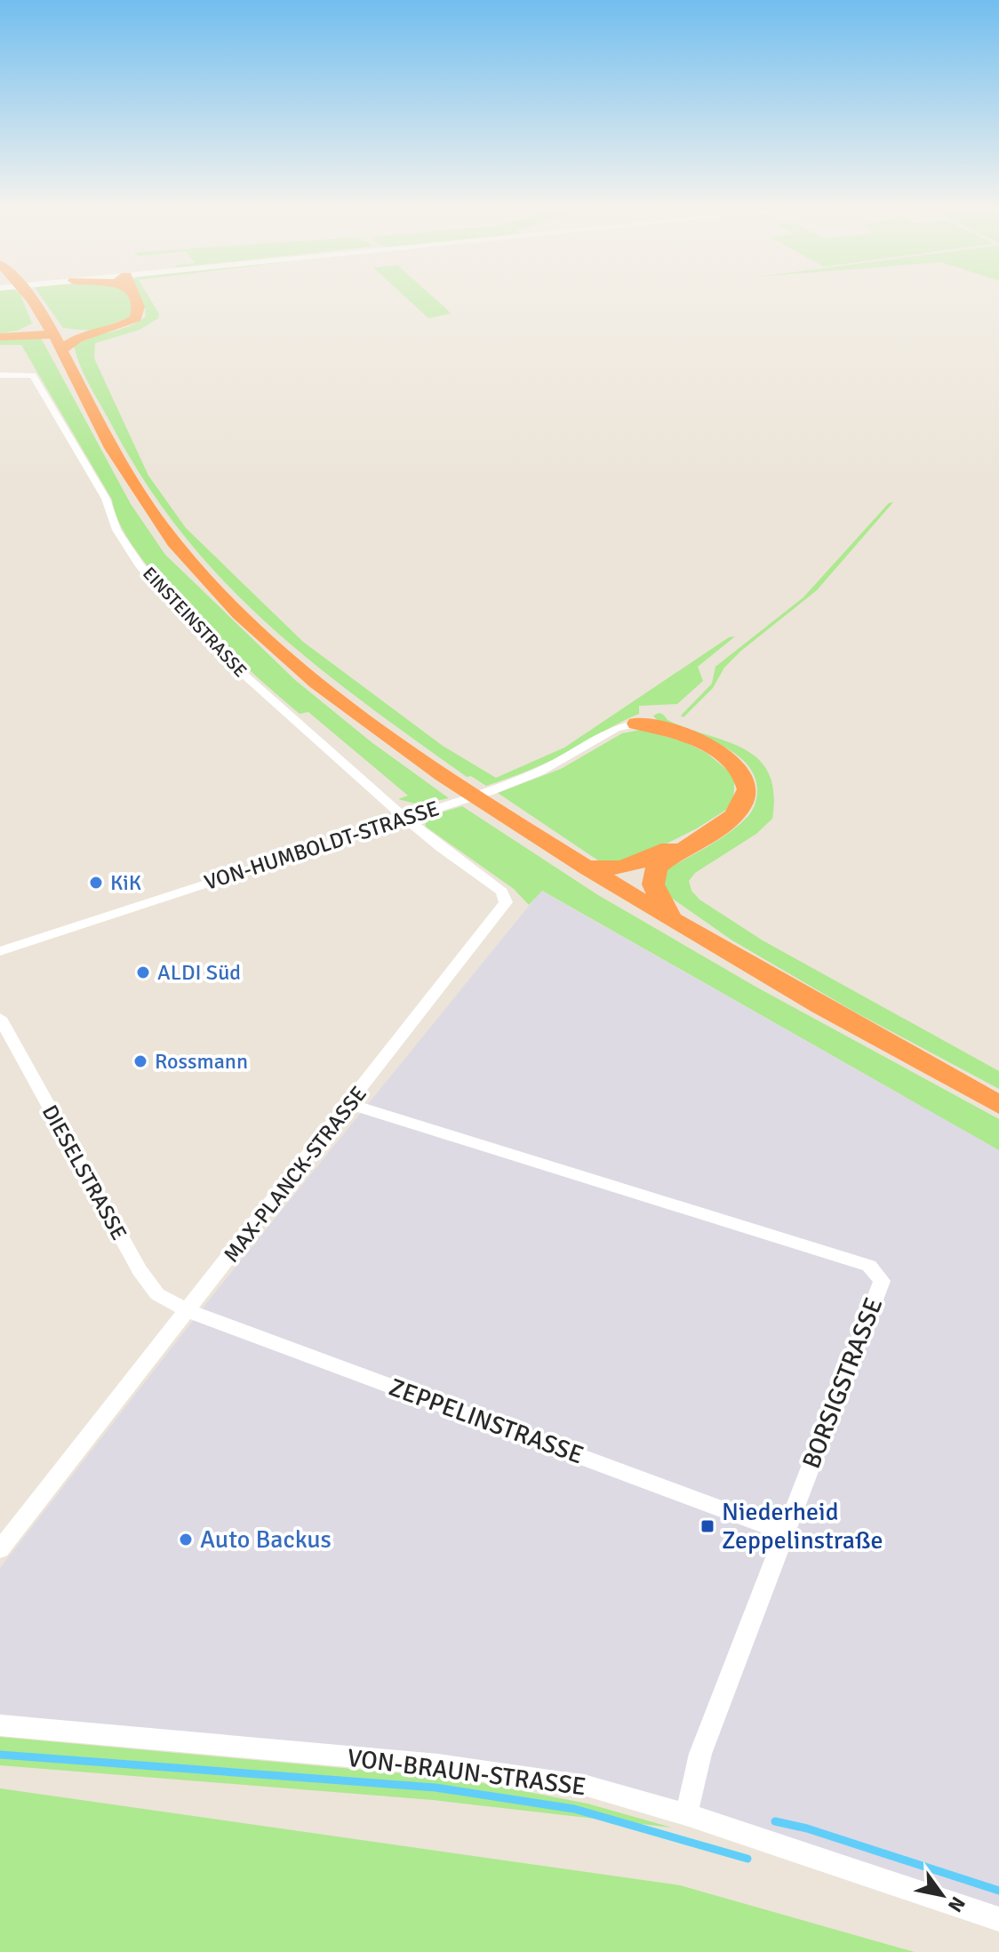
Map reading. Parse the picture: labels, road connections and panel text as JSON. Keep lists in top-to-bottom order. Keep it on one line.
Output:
{"streets":{"street":["EINSTEINSTRASSE","VON-HUMBOLDT-STRASSE","DIESELSTRASSE","MAX-PLANCK-STRASSE","BORSIGSTRASSE","ZEPPELINSTRASSE","VON-BRAUN-STRASSE"]},"crossings":[["EINSTEINSTRASSE","VON-HUMBOLDT-STRASSE"],["EINSTEINSTRASSE","MAX-PLANCK-STRASSE"],["VON-HUMBOLDT-STRASSE","MAX-PLANCK-STRASSE"],["DIESELSTRASSE","MAX-PLANCK-STRASSE"],["DIESELSTRASSE","ZEPPELINSTRASSE"],["MAX-PLANCK-STRASSE","BORSIGSTRASSE"],["MAX-PLANCK-STRASSE","ZEPPELINSTRASSE"],["BORSIGSTRASSE","ZEPPELINSTRASSE"],["BORSIGSTRASSE","VON-BRAUN-STRASSE"]],"places":{"other":["KiK","ALDI Süd","Rossmann","Auto Backus"],"transit":["Niederheid Zeppelinstraße"]},"north":"bottom right"}
